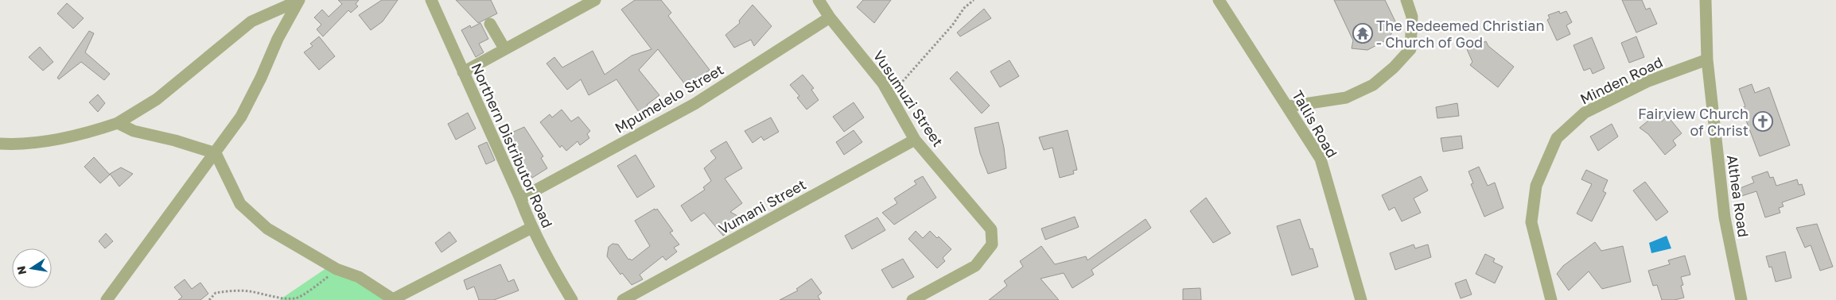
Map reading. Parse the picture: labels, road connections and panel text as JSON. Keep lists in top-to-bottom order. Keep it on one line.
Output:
{"streets":{"street":["Minden Road","Mpumelelo Street","Vusumuzi Street","Tallis Road","Northern Distributor Road","Althea Road","Vumani Street"]},"crossings":[["Minden Road","Althea Road"],["Mpumelelo Street","Vusumuzi Street"],["Mpumelelo Street","Northern Distributor Road"],["Vusumuzi Street","Vumani Street"]],"places":{"temple":["The Redeemed Christian - Church of God"],"church":["Fairview Church of Christ"]},"north":"left"}
